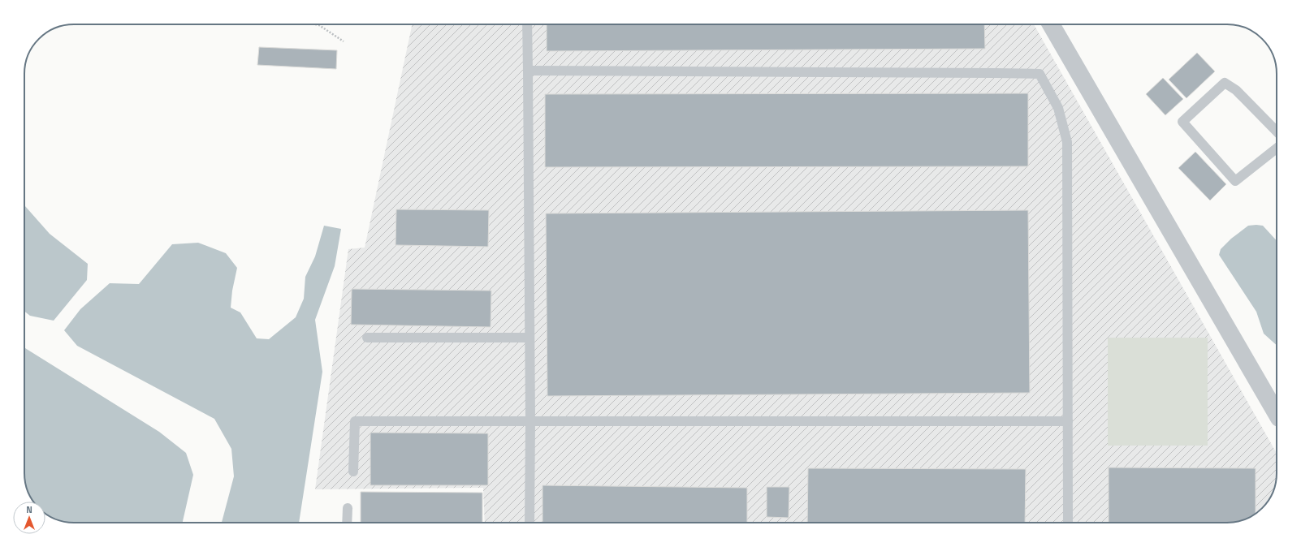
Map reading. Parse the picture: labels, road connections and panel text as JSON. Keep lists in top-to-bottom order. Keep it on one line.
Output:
{"north":"top"}
